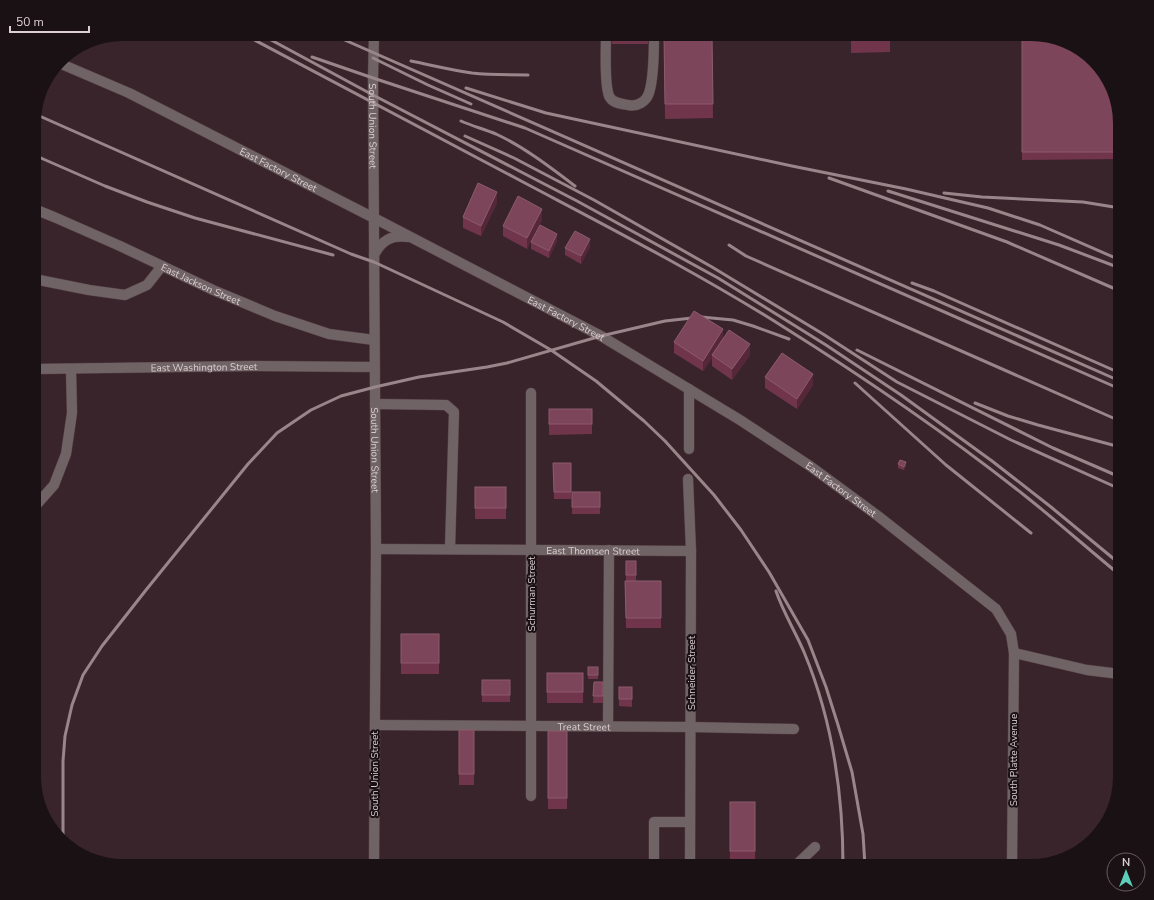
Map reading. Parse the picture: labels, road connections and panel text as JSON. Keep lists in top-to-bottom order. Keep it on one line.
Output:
{"streets":{"street":["South Union Street","East Factory Street","East Jackson Street","East Washington Street","East Thomsen Street","Schurman Street","Schneider Street","Treat Street","South Platte Avenue"]},"crossings":[["South Union Street","East Factory Street"],["South Union Street","East Jackson Street"],["South Union Street","East Washington Street"],["South Union Street","East Thomsen Street"],["South Union Street","Treat Street"],["East Factory Street","South Platte Avenue"],["East Thomsen Street","Schurman Street"],["East Thomsen Street","Schneider Street"],["Schurman Street","Treat Street"],["Schneider Street","Treat Street"]],"scale_bar":"50 m","north":"top"}
